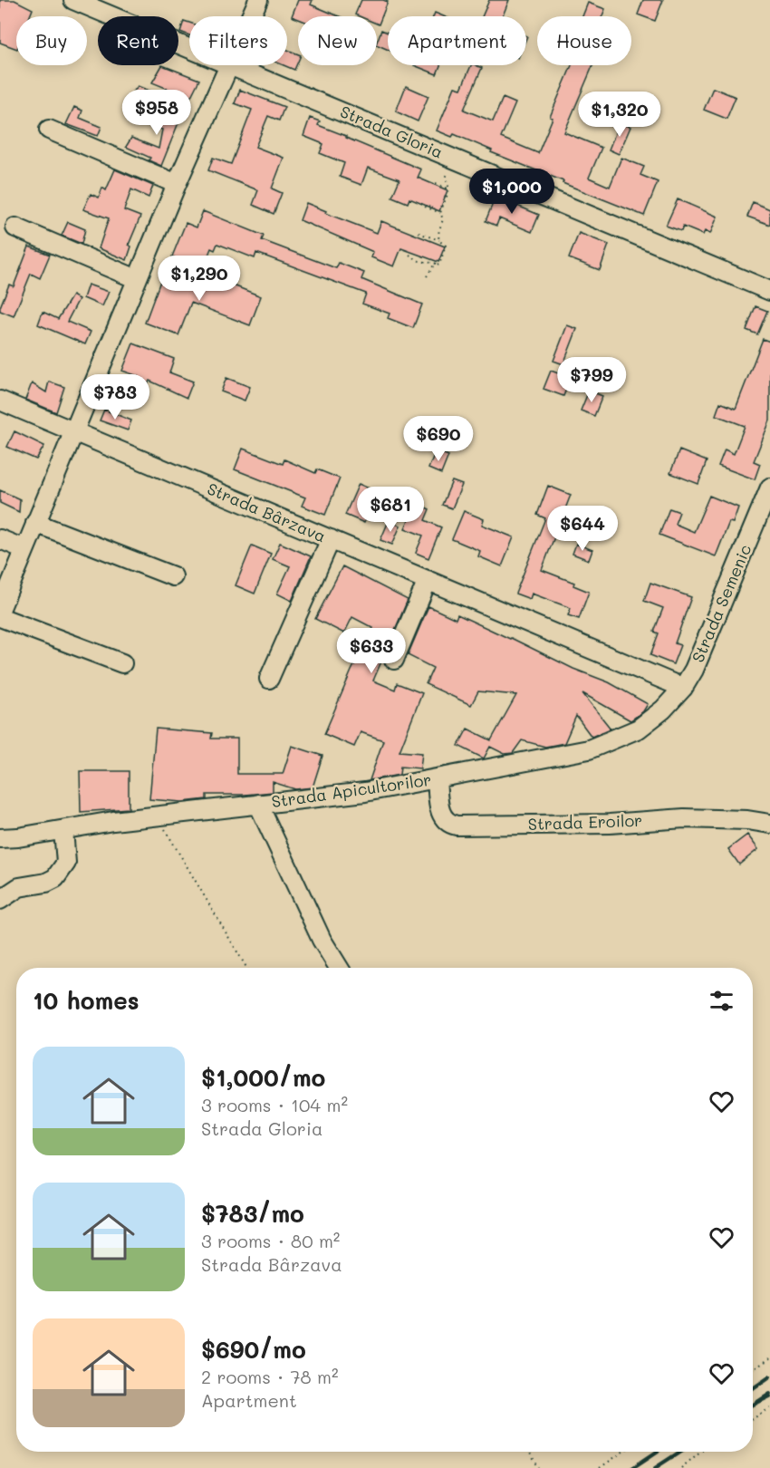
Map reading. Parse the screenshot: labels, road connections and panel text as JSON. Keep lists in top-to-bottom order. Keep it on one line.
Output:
{"streets":{"street":["Strada Gloria","Strada Bârzava","Strada Semenic","Strada Apicultorilor","Strada Eroilor"]},"crossings":[["Strada Bârzava","Strada Semenic"],["Strada Bârzava","Strada Apicultorilor"],["Strada Semenic","Strada Apicultorilor"],["Strada Apicultorilor","Strada Eroilor"]],"page":{"chip":["Buy","Rent","Filters","New","Apartment","House"],"price":["$958","$1,320","$1,000","$1,290","$799","$783","$690","$681","$644","$633"],"heading":"10 homes","list":[{"name":"$1,000/mo","note":"3 rooms · 104 m² · Strada Gloria"},{"name":"$783/mo","note":"3 rooms · 80 m² · Strada Bârzava"},{"name":"$690/mo","note":"2 rooms · 78 m² · Apartment"}]}}
